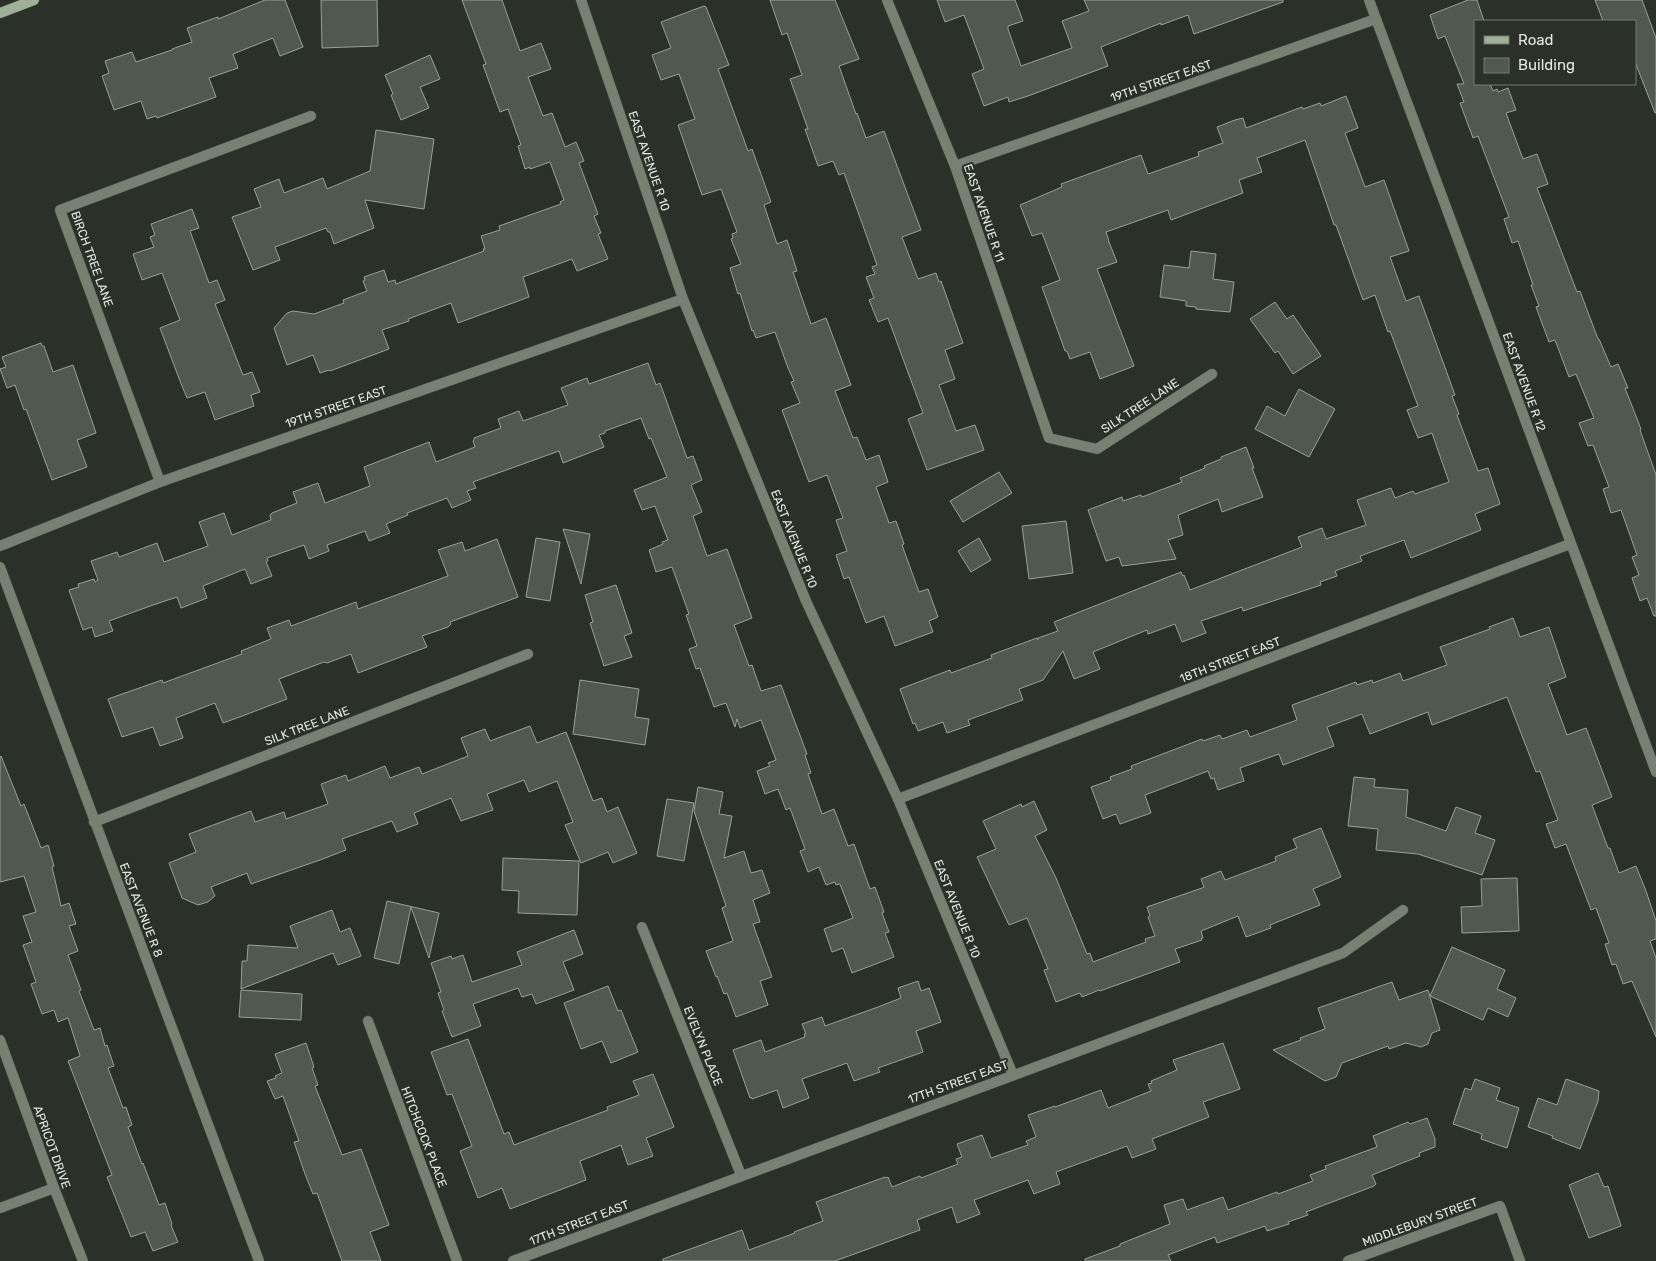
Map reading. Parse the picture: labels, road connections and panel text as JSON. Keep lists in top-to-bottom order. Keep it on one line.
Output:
{"streets":{"street":["19TH STREET EAST","EAST AVENUE R 10","EAST AVENUE R 11","BIRCH TREE LANE","EAST AVENUE R 12","SILK TREE LANE","18TH STREET EAST","EAST AVENUE R 8","EVELYN PLACE","17TH STREET EAST","HITCHCOCK PLACE","APRICOT DRIVE","MIDDLEBURY STREET"]},"crossings":[["19TH STREET EAST","EAST AVENUE R 10"],["19TH STREET EAST","EAST AVENUE R 11"],["19TH STREET EAST","BIRCH TREE LANE"],["19TH STREET EAST","EAST AVENUE R 12"],["EAST AVENUE R 10","18TH STREET EAST"],["EAST AVENUE R 10","17TH STREET EAST"],["EAST AVENUE R 11","SILK TREE LANE"],["EAST AVENUE R 12","18TH STREET EAST"],["SILK TREE LANE","EAST AVENUE R 8"],["EVELYN PLACE","17TH STREET EAST"]],"legend":["Road","Building"]}
